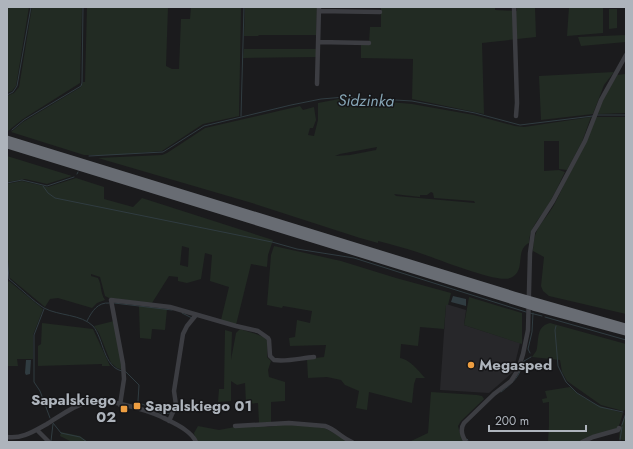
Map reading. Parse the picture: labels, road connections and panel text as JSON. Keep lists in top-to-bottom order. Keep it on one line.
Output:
{"water":["Sidzinka"],"places":{"other":["Megasped"],"transit":["Sapalskiego 01","Sapalskiego 02"]},"scale_bar":"200 m"}
